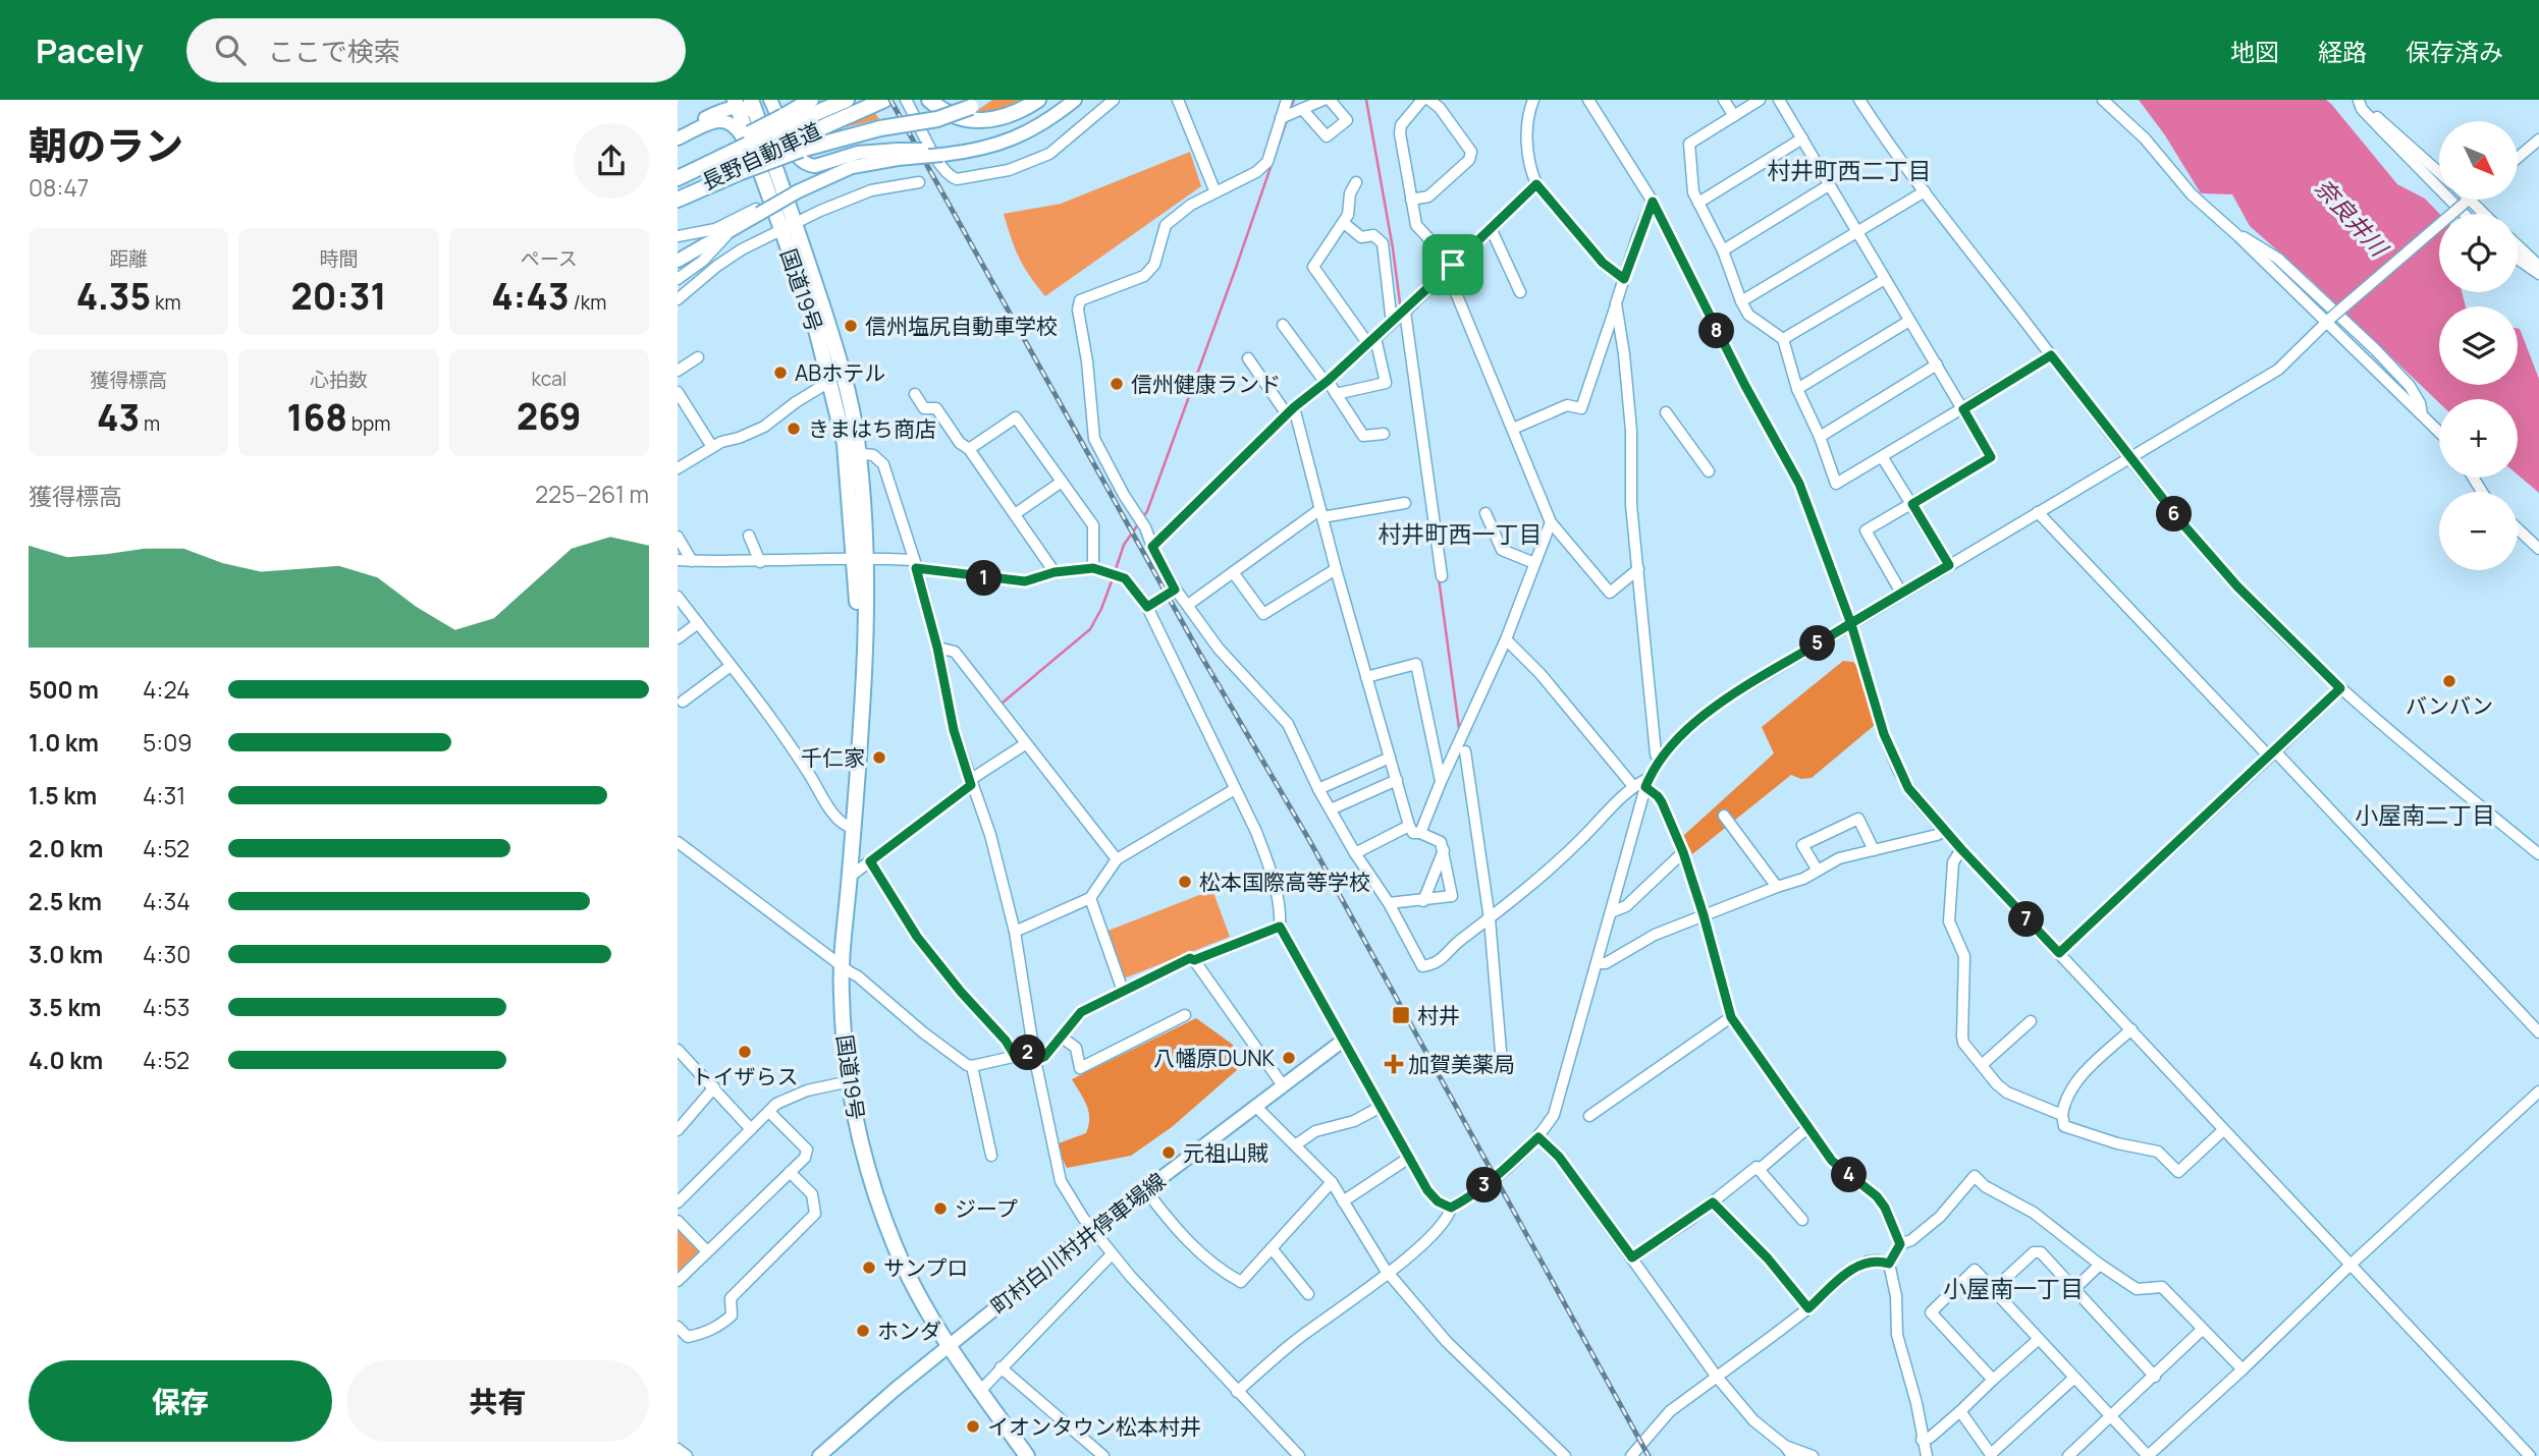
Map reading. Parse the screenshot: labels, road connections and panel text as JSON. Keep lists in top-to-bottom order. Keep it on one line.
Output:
{"streets":{"highway":["長野自動車道","国道19号"],"main road":["町村白川村井停車場線"]},"crossings":[["国道19号","町村白川村井停車場線"]],"districts":["村井町西二丁目","村井町西一丁目","小屋南二丁目","小屋南一丁目"],"water":["奈良井川"],"places":{"other":["信州塩尻自動車学校","ABホテル","信州健康ランド","きまはち商店","バンバン","千仁家","松本国際高等学校","トイザらス","八幡原DUNK","元祖山賊","ジープ","サンプロ","ホンダ","イオンタウン松本村井"],"transit":["村井"],"health":["加賀美薬局"]},"north":"bottom right","page":{"header":"Pacely","search":"ここで検索","nav":["地図","経路","保存済み"],"heading":["朝のラン","08:47"],"map_buttons":["+","−"],"stats":[["距離","4.35 km"],["時間","20:31"],["ペース","4:43 /km"],["獲得標高","43 m"],["心拍数","168 bpm"],["kcal","269"]],"pins":["8","6","1","5","7","2","4","3"],"chart":["獲得標高","225–261 m"],"list":[{"name":"500 m","note":"4:24"},{"name":"1.0 km","note":"5:09"},{"name":"1.5 km","note":"4:31"},{"name":"2.0 km","note":"4:52"},{"name":"2.5 km","note":"4:34"},{"name":"3.0 km","note":"4:30"},{"name":"3.5 km","note":"4:53"},{"name":"4.0 km","note":"4:52"}],"buttons":["保存","共有"]}}
